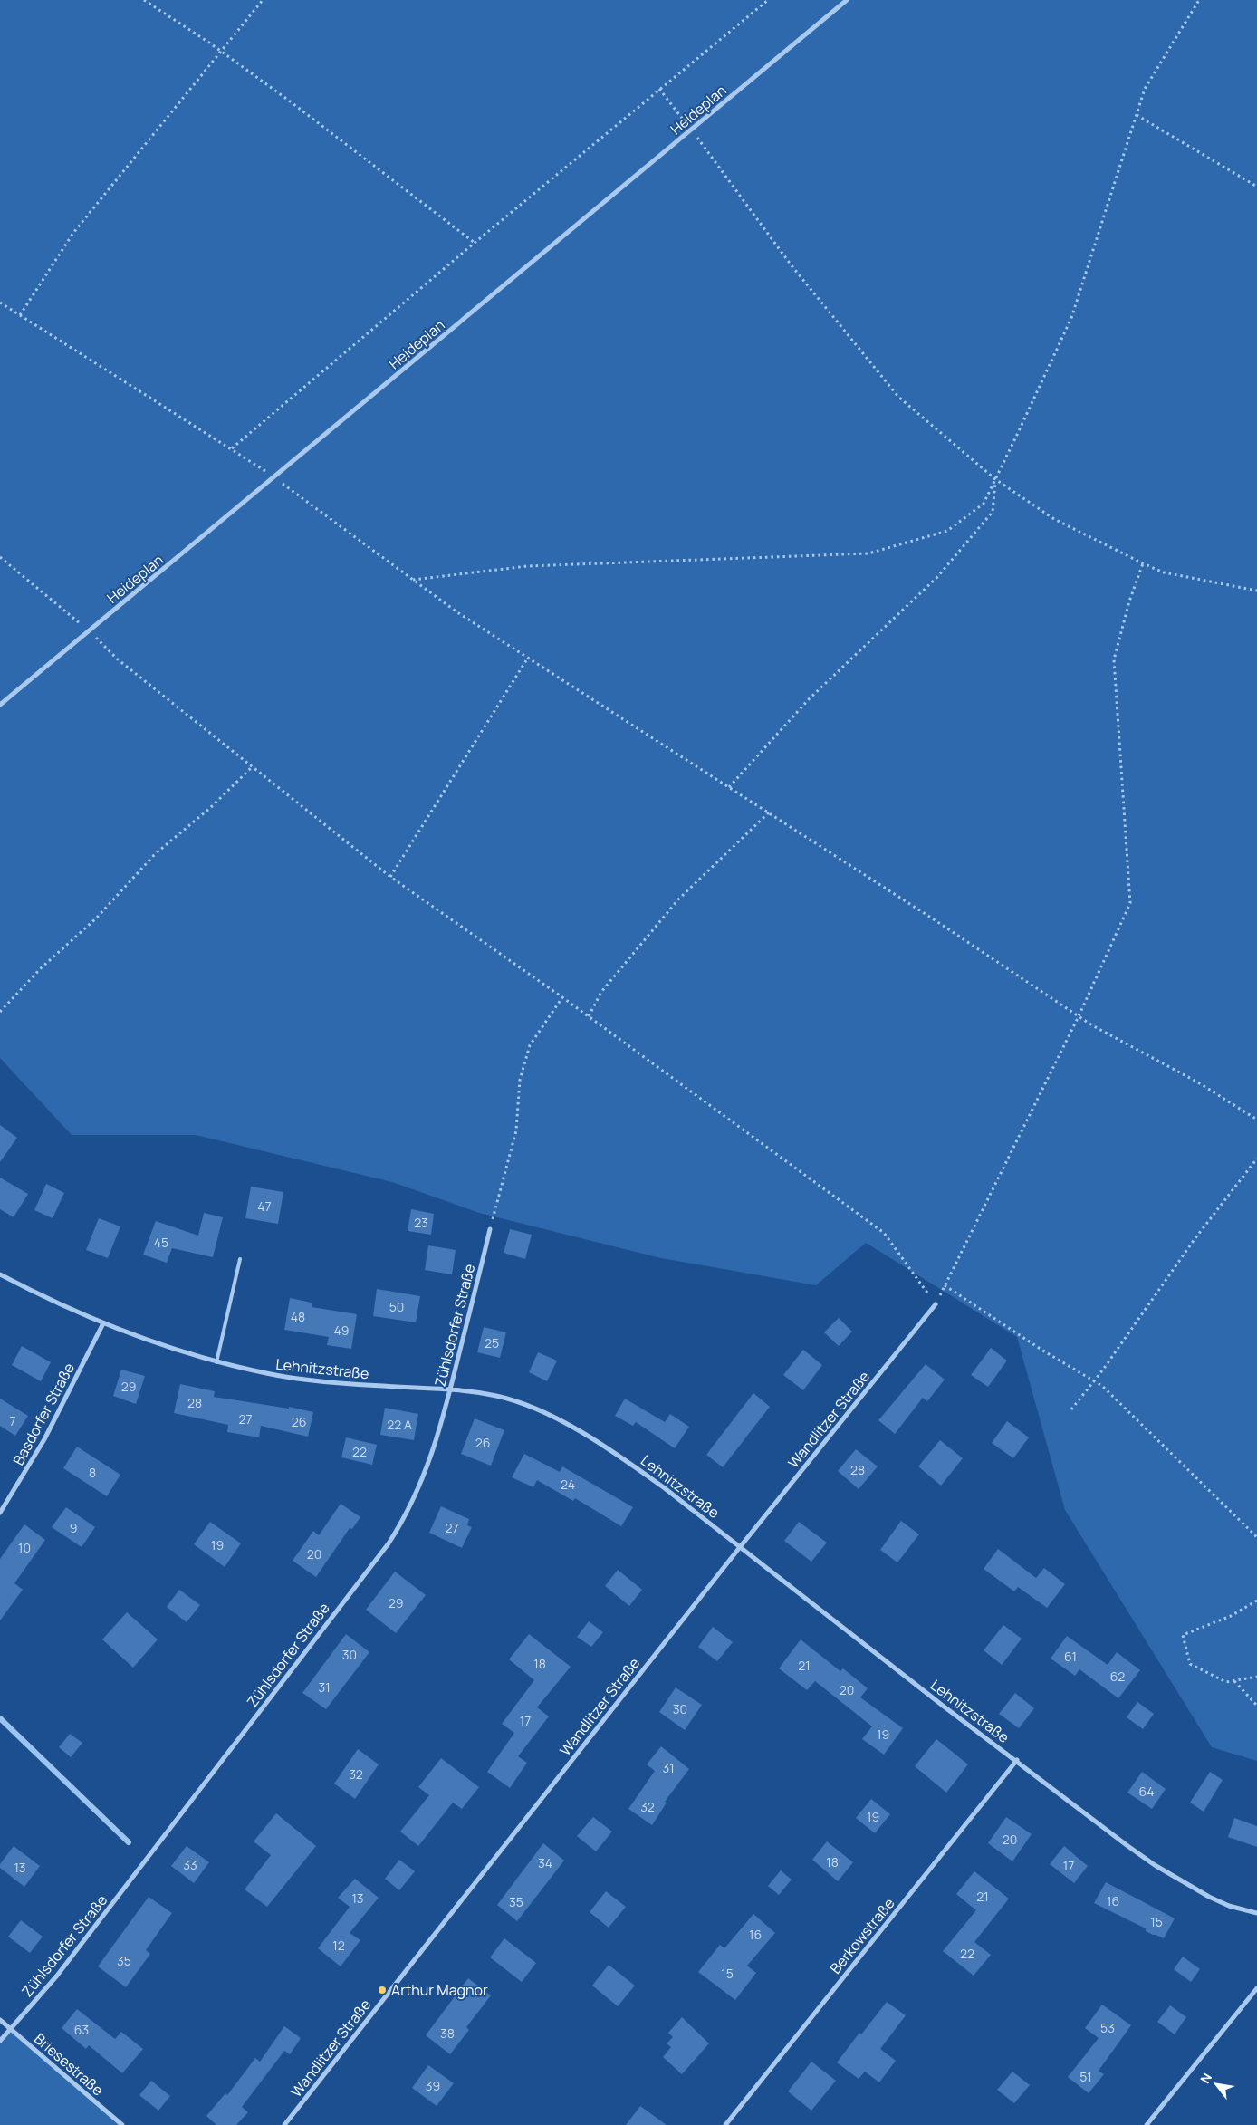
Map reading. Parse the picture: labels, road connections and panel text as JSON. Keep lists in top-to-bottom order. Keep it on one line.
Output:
{"streets":{"street":["Heideplan","Zühlsdorfer Straße","Lehnitzstraße","Basdorfer Straße","Wandlitzer Straße","Berkowstraße","Briesestraße"]},"crossings":[["Zühlsdorfer Straße","Lehnitzstraße"],["Zühlsdorfer Straße","Briesestraße"],["Lehnitzstraße","Basdorfer Straße"],["Lehnitzstraße","Wandlitzer Straße"],["Lehnitzstraße","Berkowstraße"]],"places":["Arthur Magnor"],"house_numbers":["47","23","45","50","48","49","25","29","28","27","7","26","22 A","26","22","28","8","24","9","27","19","10","20","29","30","61","18","21","62","31","20","30","17","19","31","32","64","32","19","20","18","34","33","17","13","21","13","16","35","15","16","12","22","35","15","53","63","38","51","39"],"north":"top left"}
